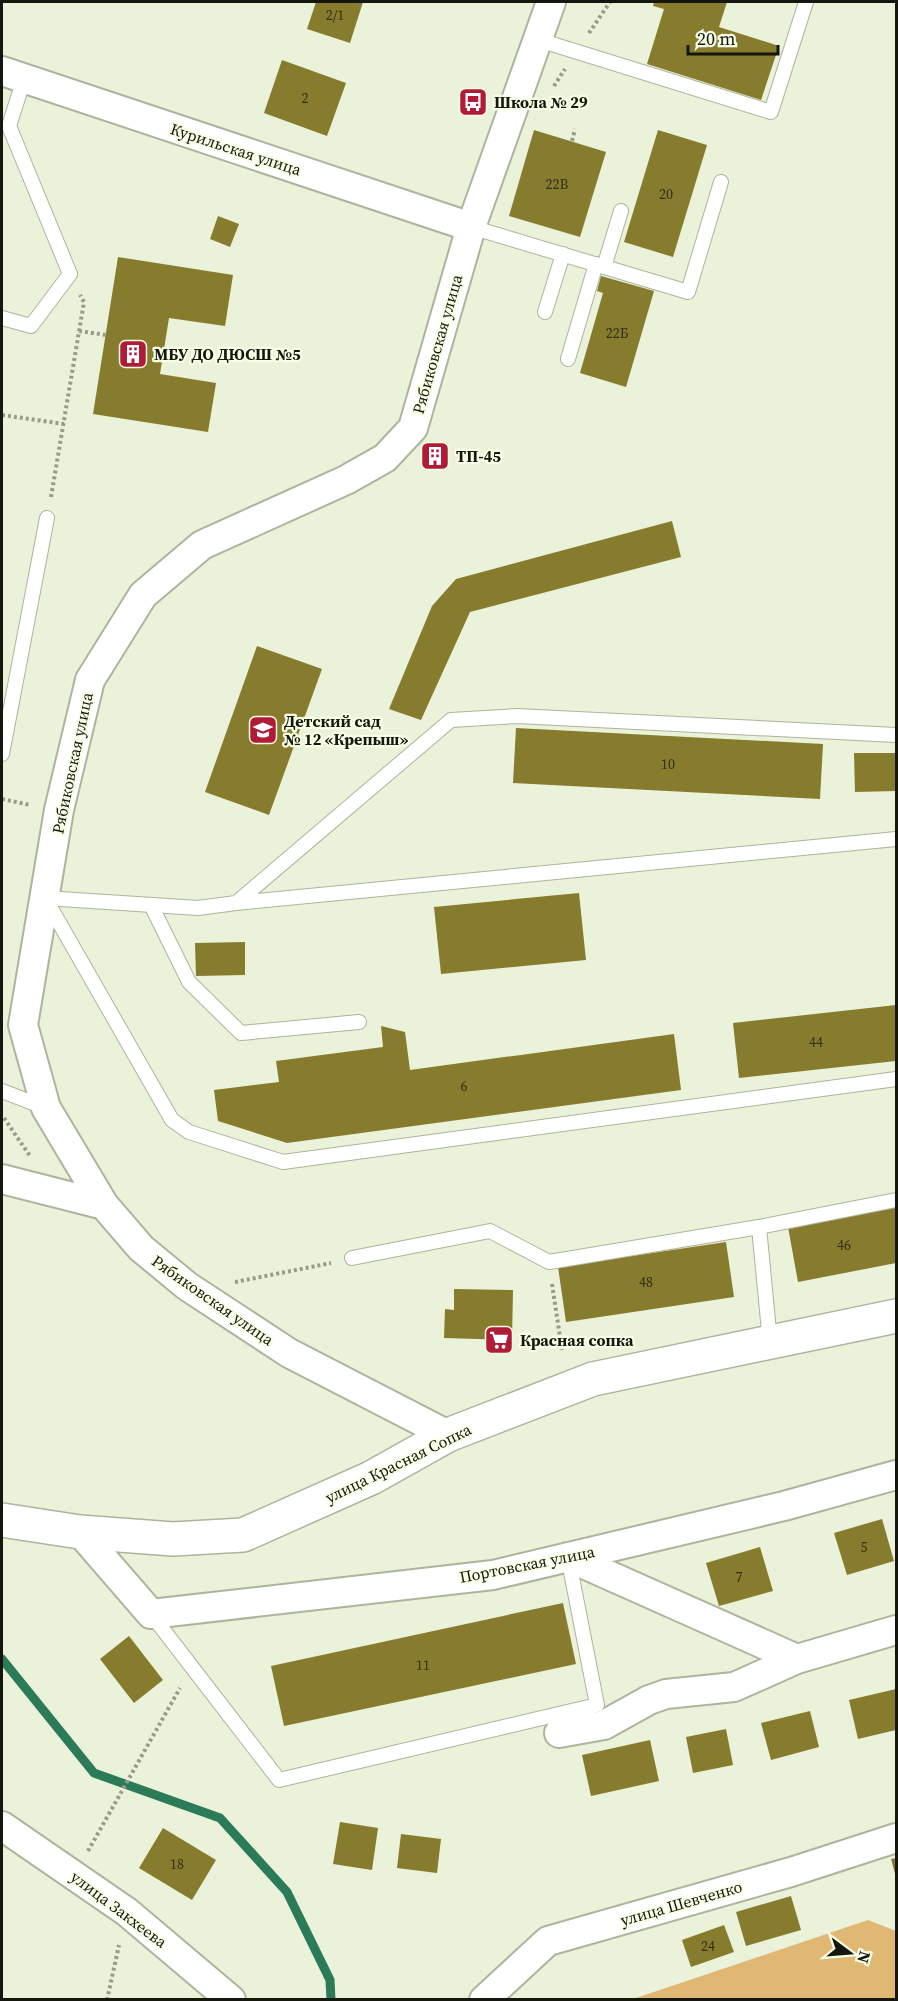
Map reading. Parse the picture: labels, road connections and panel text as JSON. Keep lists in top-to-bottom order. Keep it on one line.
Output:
{"streets":{"main road":["улица Красная Сопка"],"street":["Курильская улица","Рябиковская улица","Портовская улица","улица Шевченко","улица Закхеева"]},"crossings":[["Курильская улица","Рябиковская улица"],["Рябиковская улица","улица Красная Сопка"]],"places":{"bus stop":["Школа № 29"],"building":["МБУ ДО ДЮСШ №5","ТП-45"],"school or university":["Детский сад № 12 «Крепыш»"],"supermarket":["Красная сопка"]},"house_numbers":["2/1","2","22В","20","22Б","10","44","6","46","48","5","7","11","18","24"],"scale_bar":"20 m","north":"right"}
